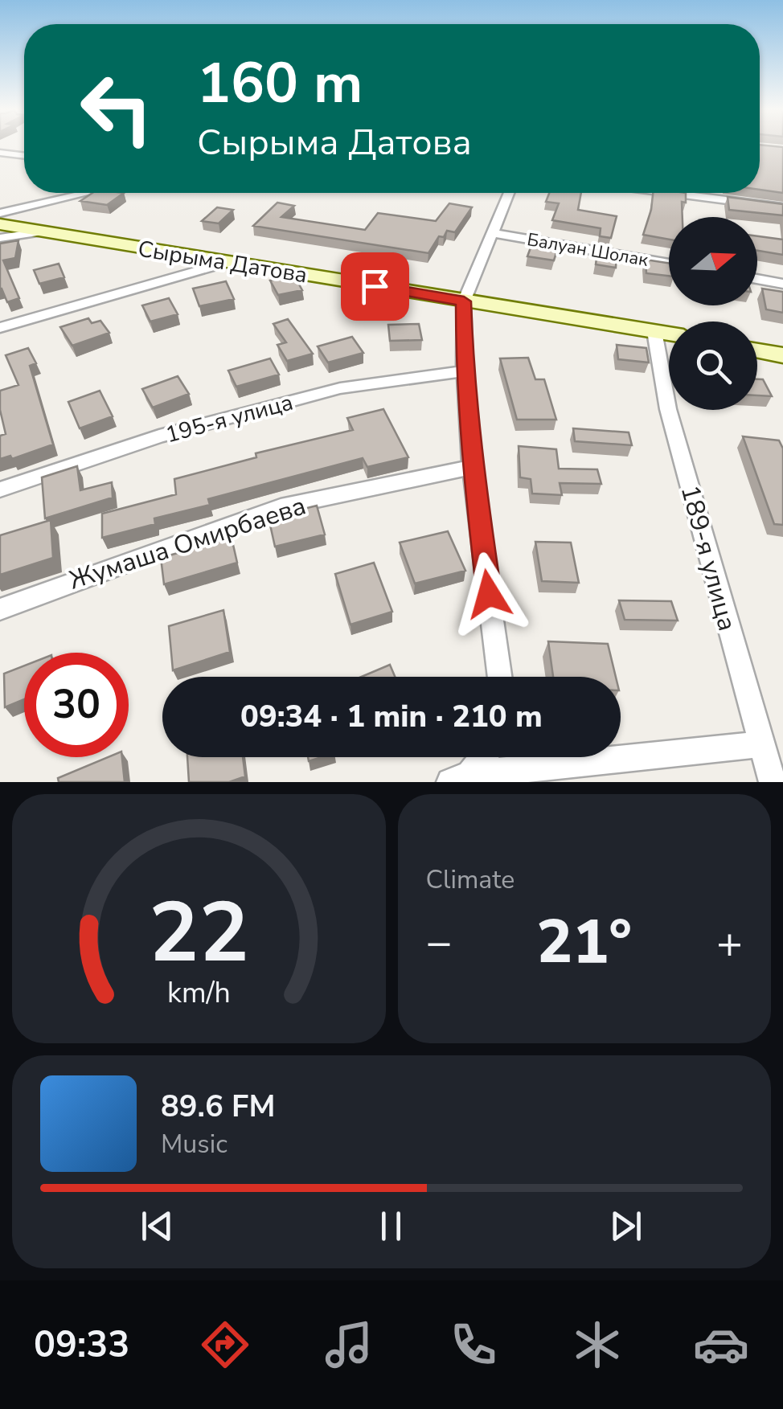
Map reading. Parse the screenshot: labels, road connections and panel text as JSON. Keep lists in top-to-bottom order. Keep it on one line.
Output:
{"streets":{"street":["Балуан Шолак","Сырыма Датова","195-я улица","Жумаша Омирбаева","189-я улица"]},"crossings":[["Сырыма Датова","189-я улица"]],"north":"right","page":{"turn":["160 m","Сырыма Датова"],"limit":"30","trip":"09:34 · 1 min · 210 m","tile":"Climate","heat":["−","21°","+"],"song":["89.6 FM","Music"],"tabs":"09:33","gauge":["22","km/h"]}}
